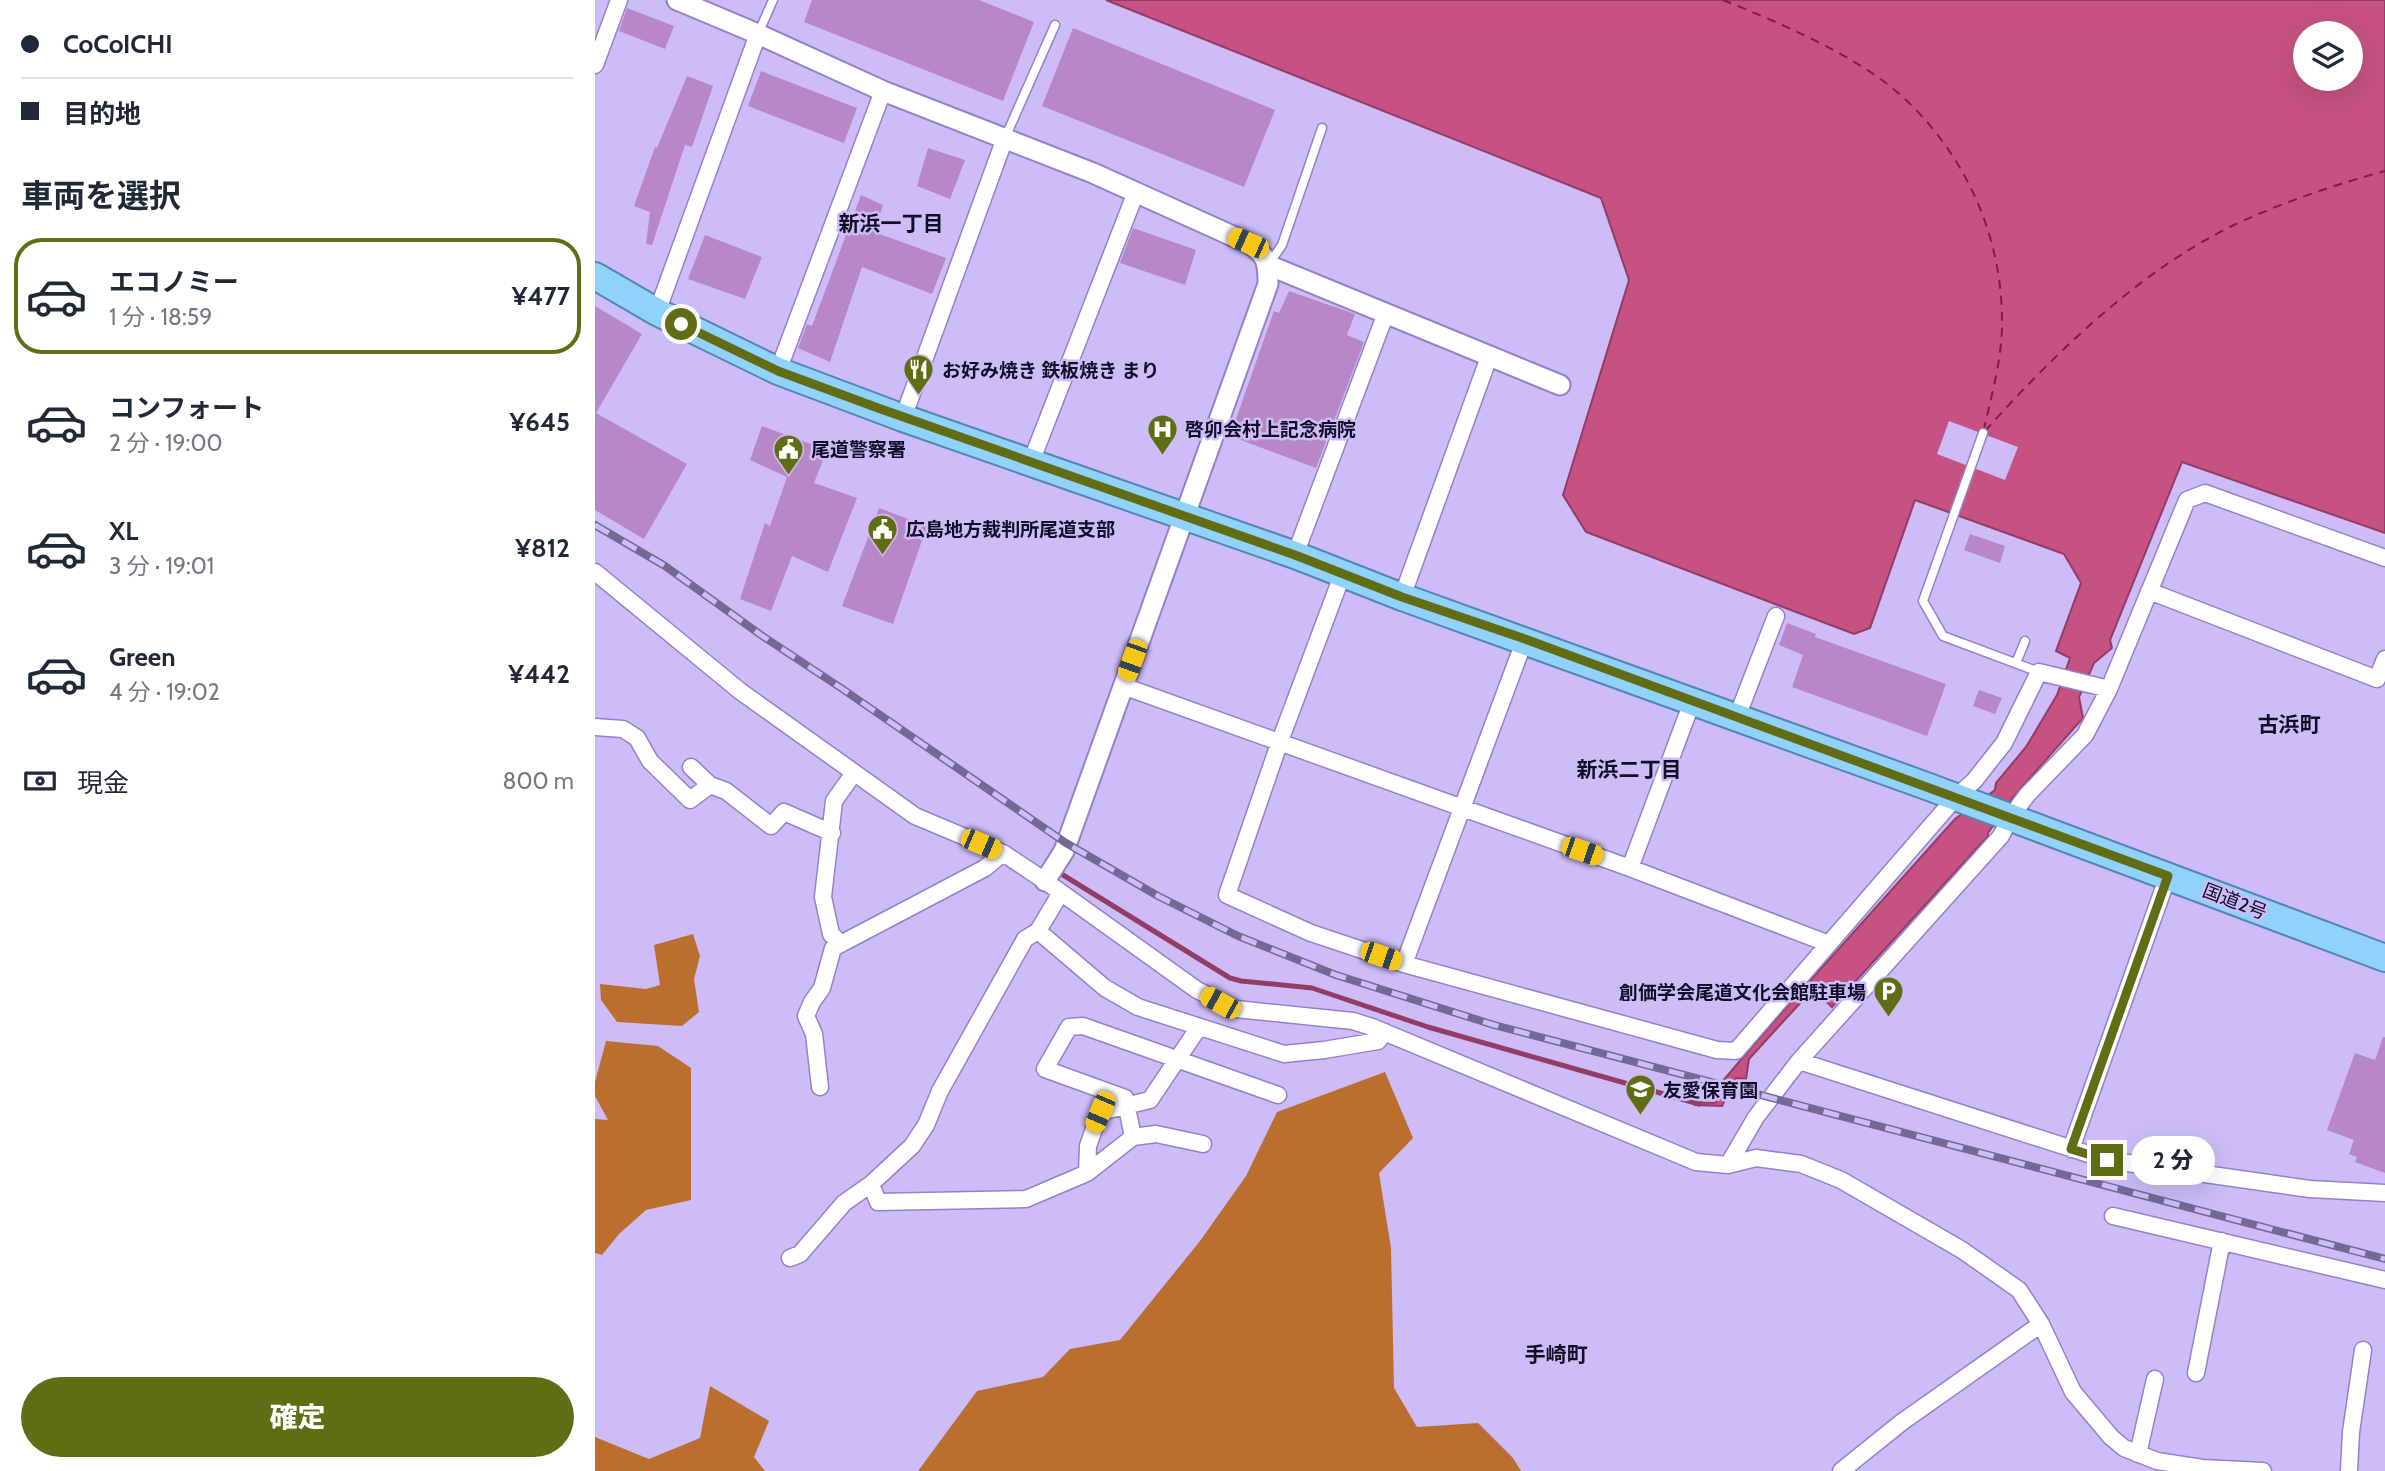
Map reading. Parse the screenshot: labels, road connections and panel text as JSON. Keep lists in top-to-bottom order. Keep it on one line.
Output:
{"streets":{"highway":["国道2号"]},"districts":["新浜一丁目","古浜町","新浜二丁目","手崎町"],"places":{"restaurant":["お好み焼き 鉄板焼き まり"],"hospital":["啓卯会村上記念病院"],"public building":["尾道警察署","広島地方裁判所尾道支部"],"parking":["創価学会尾道文化会館駐車場"],"school or university":["友愛保育園"]},"page":{"banner":["CoCoICHI","目的地"],"heading":"車両を選択","list":[{"name":"エコノミー","note":"1 分 · 18:59","value":"¥477"},{"name":"コンフォート","note":"2 分 · 19:00","value":"¥645"},{"name":"XL","note":"3 分 · 19:01","value":"¥812"},{"name":"Green","note":"4 分 · 19:02","value":"¥442"}],"pay":["現金","800 m"],"bubble":"2 分","buttons":"確定"}}
